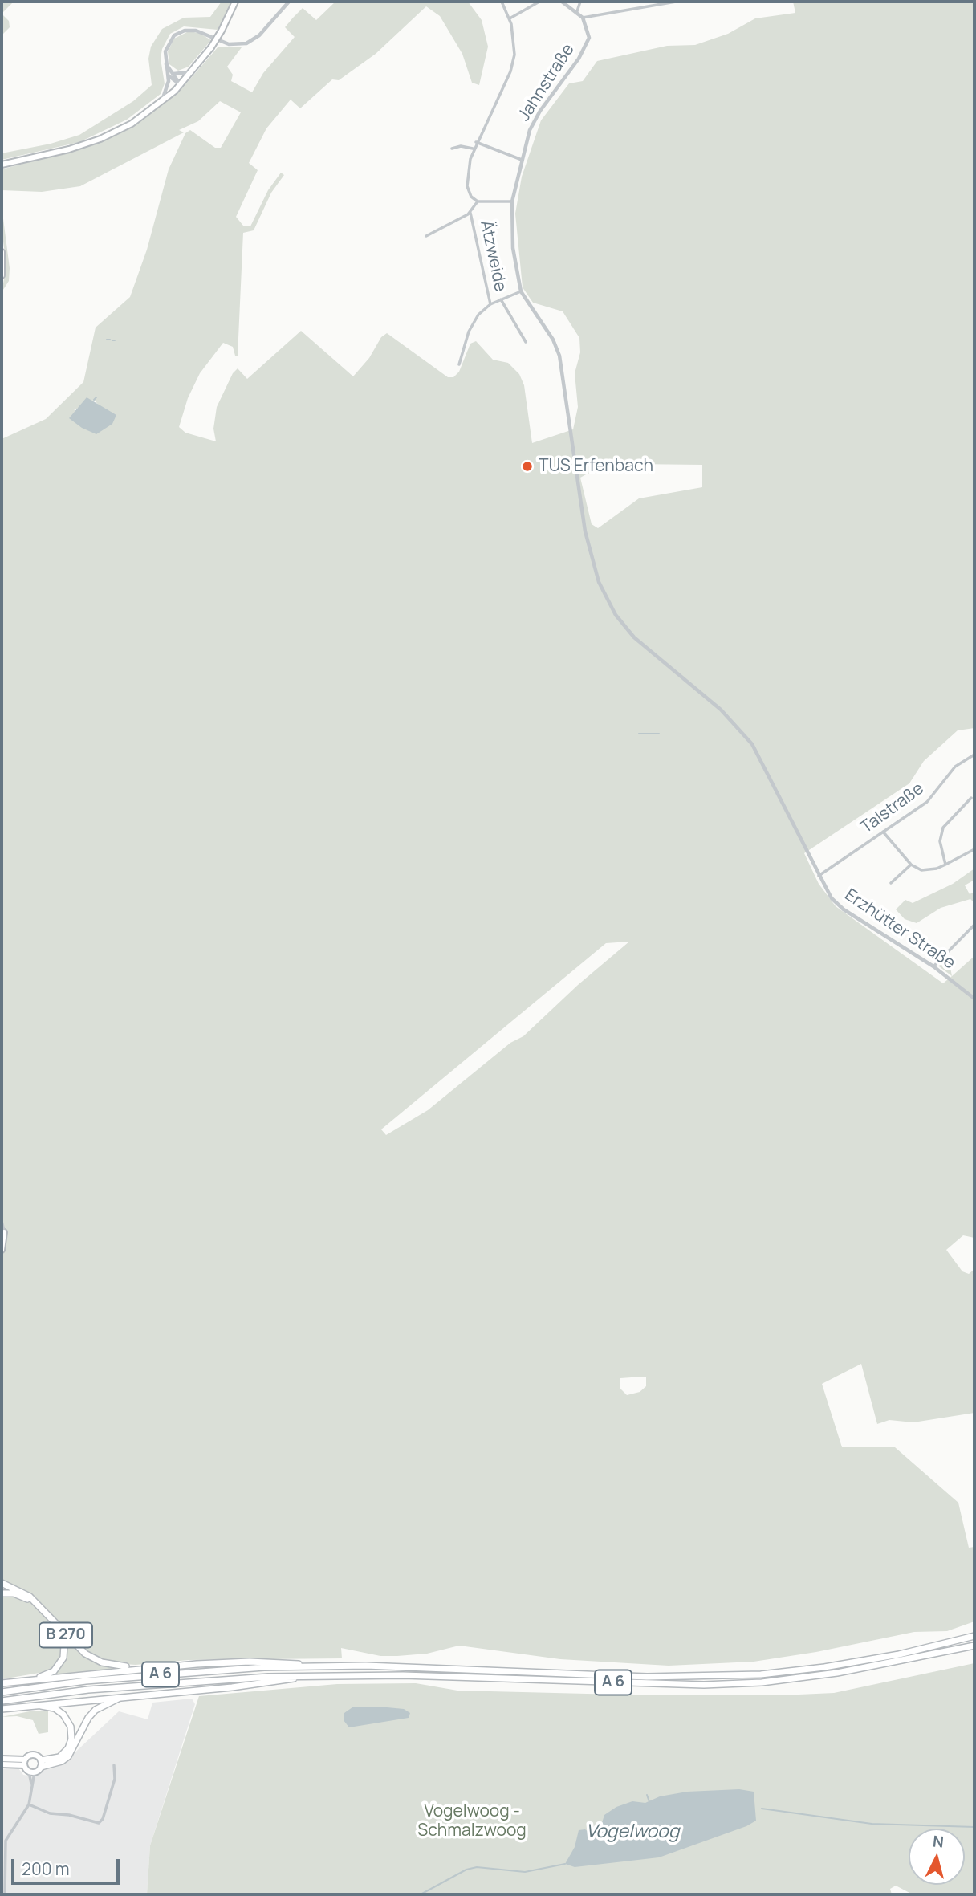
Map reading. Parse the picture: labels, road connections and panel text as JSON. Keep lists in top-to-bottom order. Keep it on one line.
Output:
{"streets":{"highway":["B 270","A 6"],"street":["Jahnstraße","Ätzweide","Talstraße","Erzhütter Straße"]},"crossings":[["Jahnstraße","Ätzweide"],["Jahnstraße","Erzhütter Straße"],["Talstraße","Erzhütter Straße"]],"water":["Vogelwoog"],"parks":["Vogelwoog - Schmalzwoog"],"places":["TUS Erfenbach"],"scale_bar":"200 m","north":"top"}
